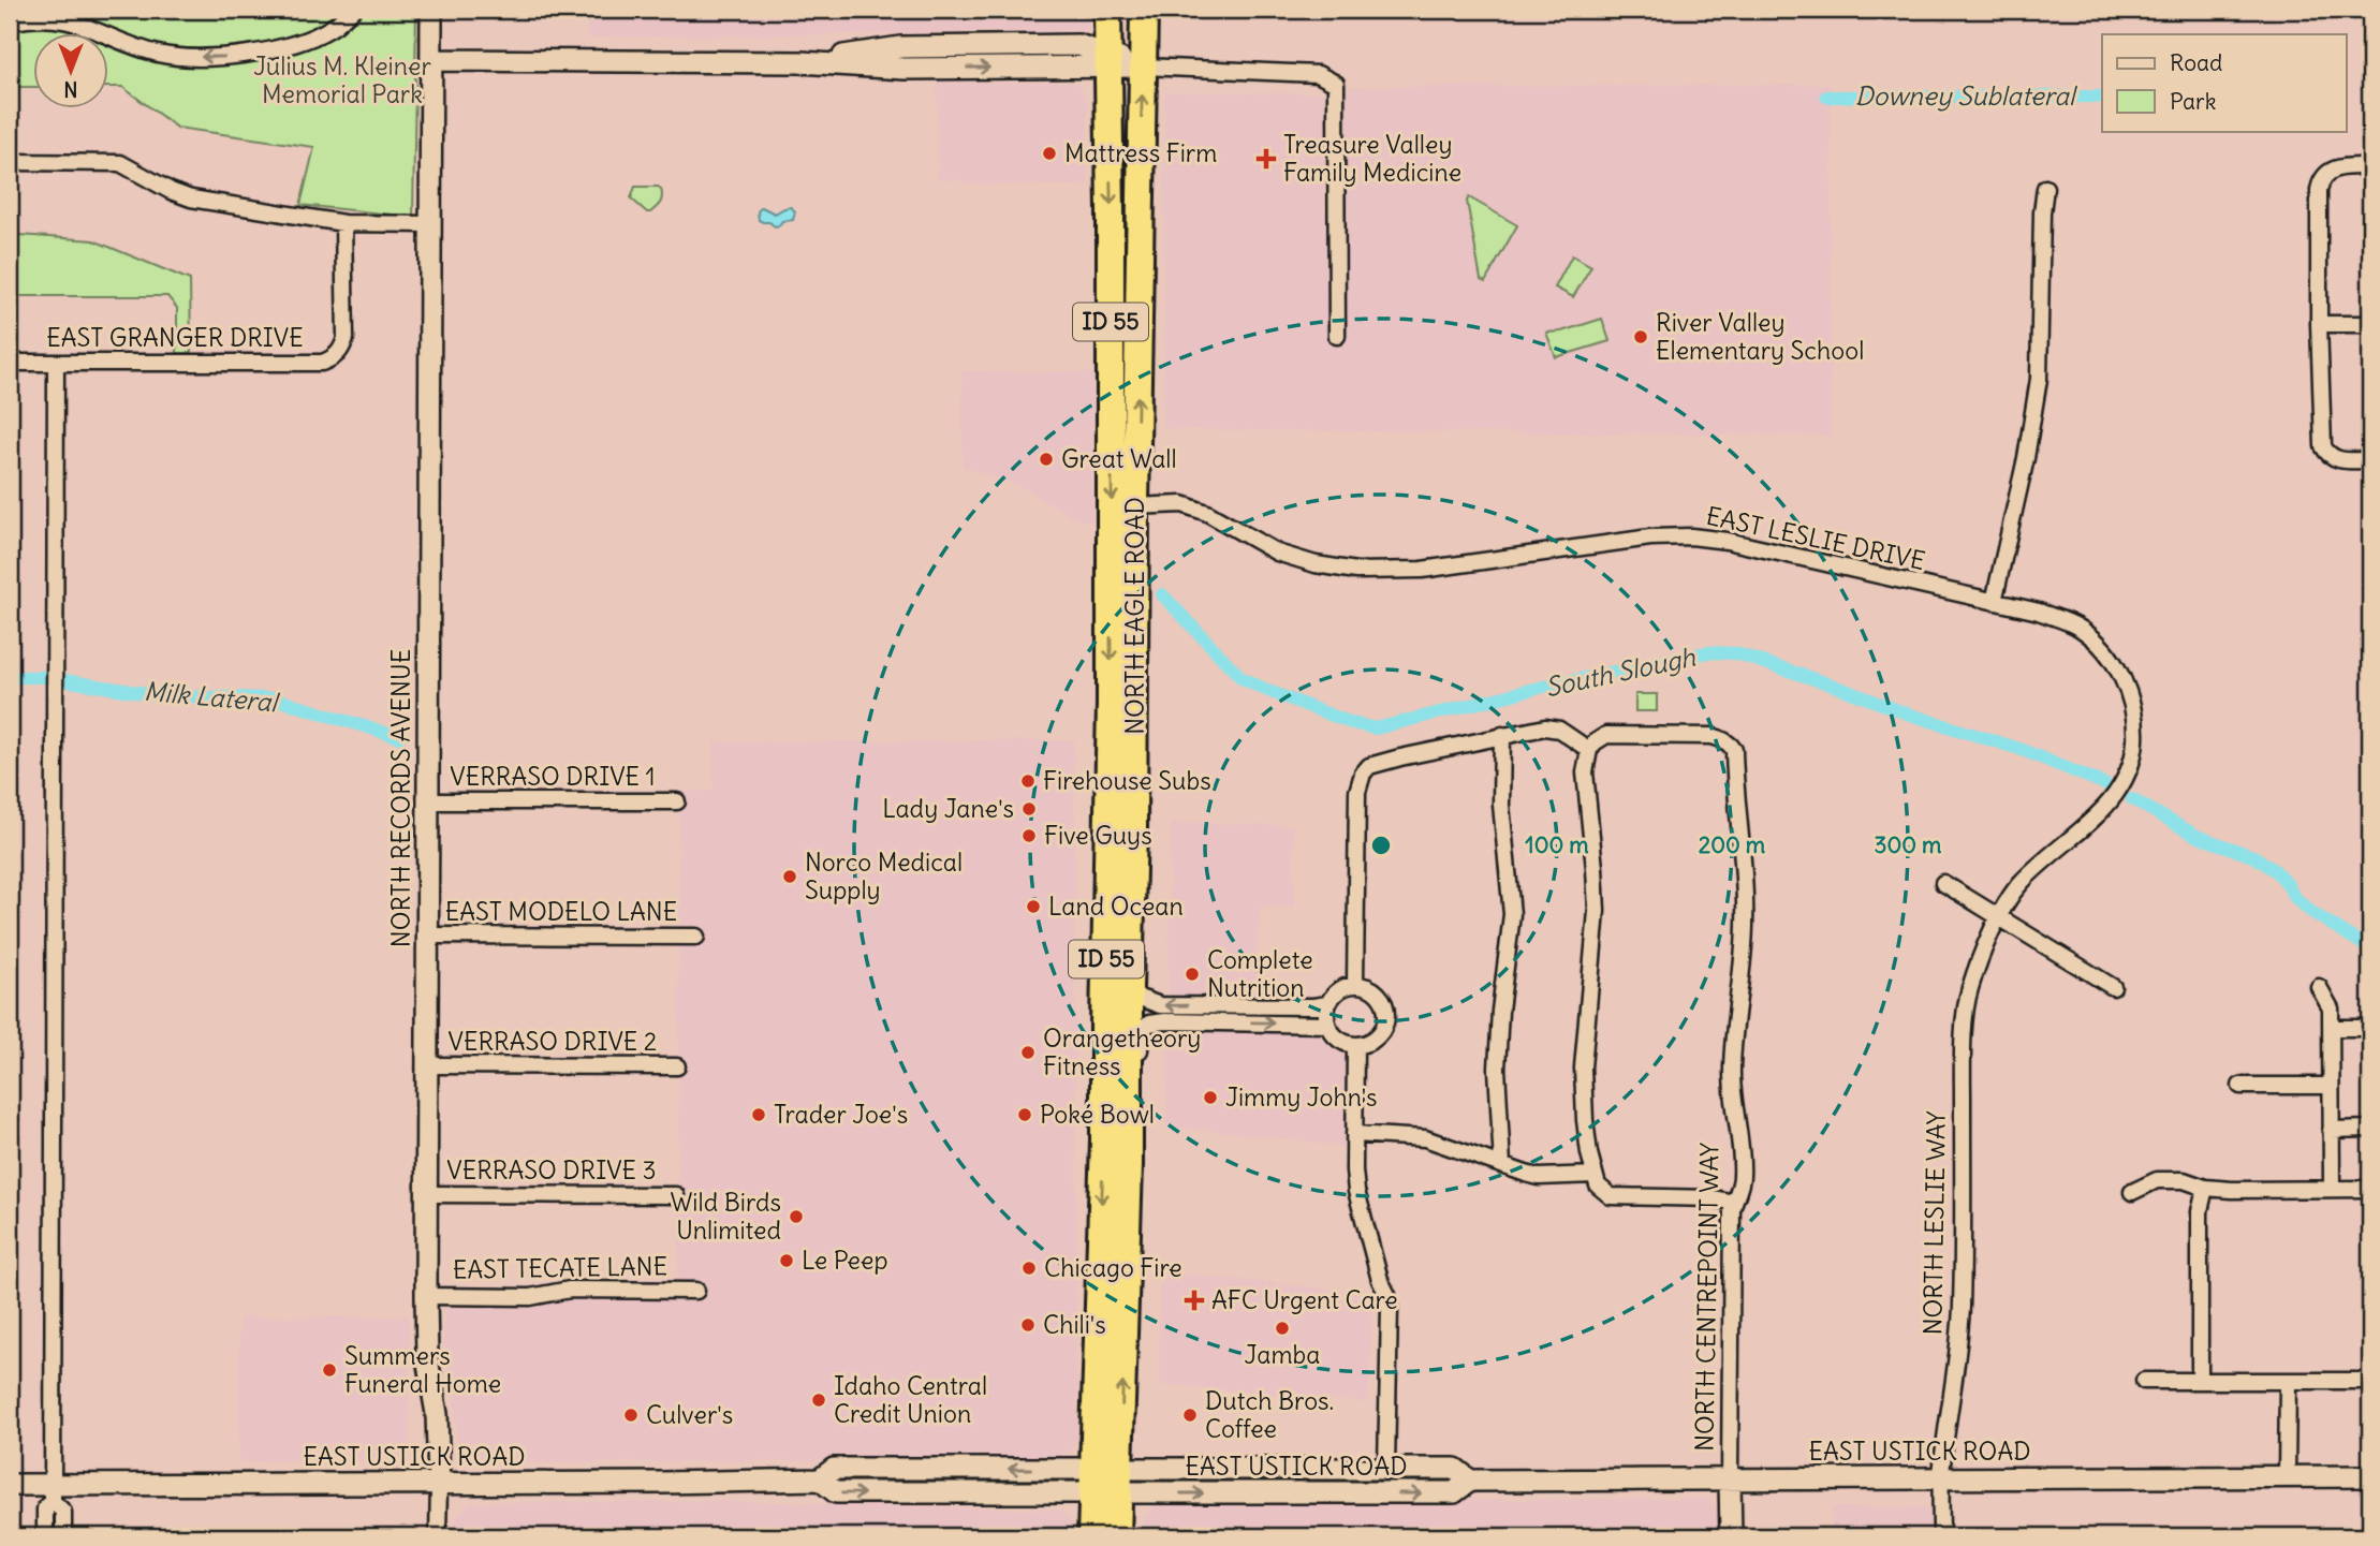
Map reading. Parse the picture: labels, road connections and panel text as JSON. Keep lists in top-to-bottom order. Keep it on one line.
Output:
{"streets":{"highway":["ID 55","NORTH EAGLE ROAD"],"main road":["NORTH RECORDS AVENUE","NORTH CENTREPOINT WAY","EAST USTICK ROAD"],"street":["EAST GRANGER DRIVE","EAST LESLIE DRIVE","VERRASO DRIVE 1","EAST MODELO LANE","VERRASO DRIVE 2","VERRASO DRIVE 3","NORTH LESLIE WAY","EAST TECATE LANE"]},"crossings":[["EAST LESLIE DRIVE","NORTH EAGLE ROAD"],["EAST LESLIE DRIVE","NORTH LESLIE WAY"],["NORTH EAGLE ROAD","EAST USTICK ROAD"],["VERRASO DRIVE 1","NORTH RECORDS AVENUE"],["NORTH RECORDS AVENUE","EAST MODELO LANE"],["NORTH RECORDS AVENUE","VERRASO DRIVE 2"],["NORTH RECORDS AVENUE","VERRASO DRIVE 3"],["NORTH RECORDS AVENUE","EAST TECATE LANE"],["NORTH RECORDS AVENUE","EAST USTICK ROAD"],["NORTH LESLIE WAY","EAST USTICK ROAD"],["NORTH CENTREPOINT WAY","EAST USTICK ROAD"]],"water":["Downey Sublateral","South Slough","Milk Lateral"],"parks":["Julius M. Kleiner Memorial Park"],"places":{"other":["Mattress Firm","River Valley Elementary School","Great Wall","Firehouse Subs","Lady Jane's","Five Guys","Norco Medical Supply","Land Ocean","Complete Nutrition","Orangetheory Fitness","Jimmy John's","Trader Joe's","Poké Bowl","Wild Birds Unlimited","Le Peep","Chicago Fire","Chili's","Jamba","Summers Funeral Home","Idaho Central Credit Union","Culver's","Dutch Bros. Coffee"],"health":["Treasure Valley Family Medicine","AFC Urgent Care"]},"legend":["Road","Park"],"north":"bottom","rings":["100 m","200 m","300 m"]}
